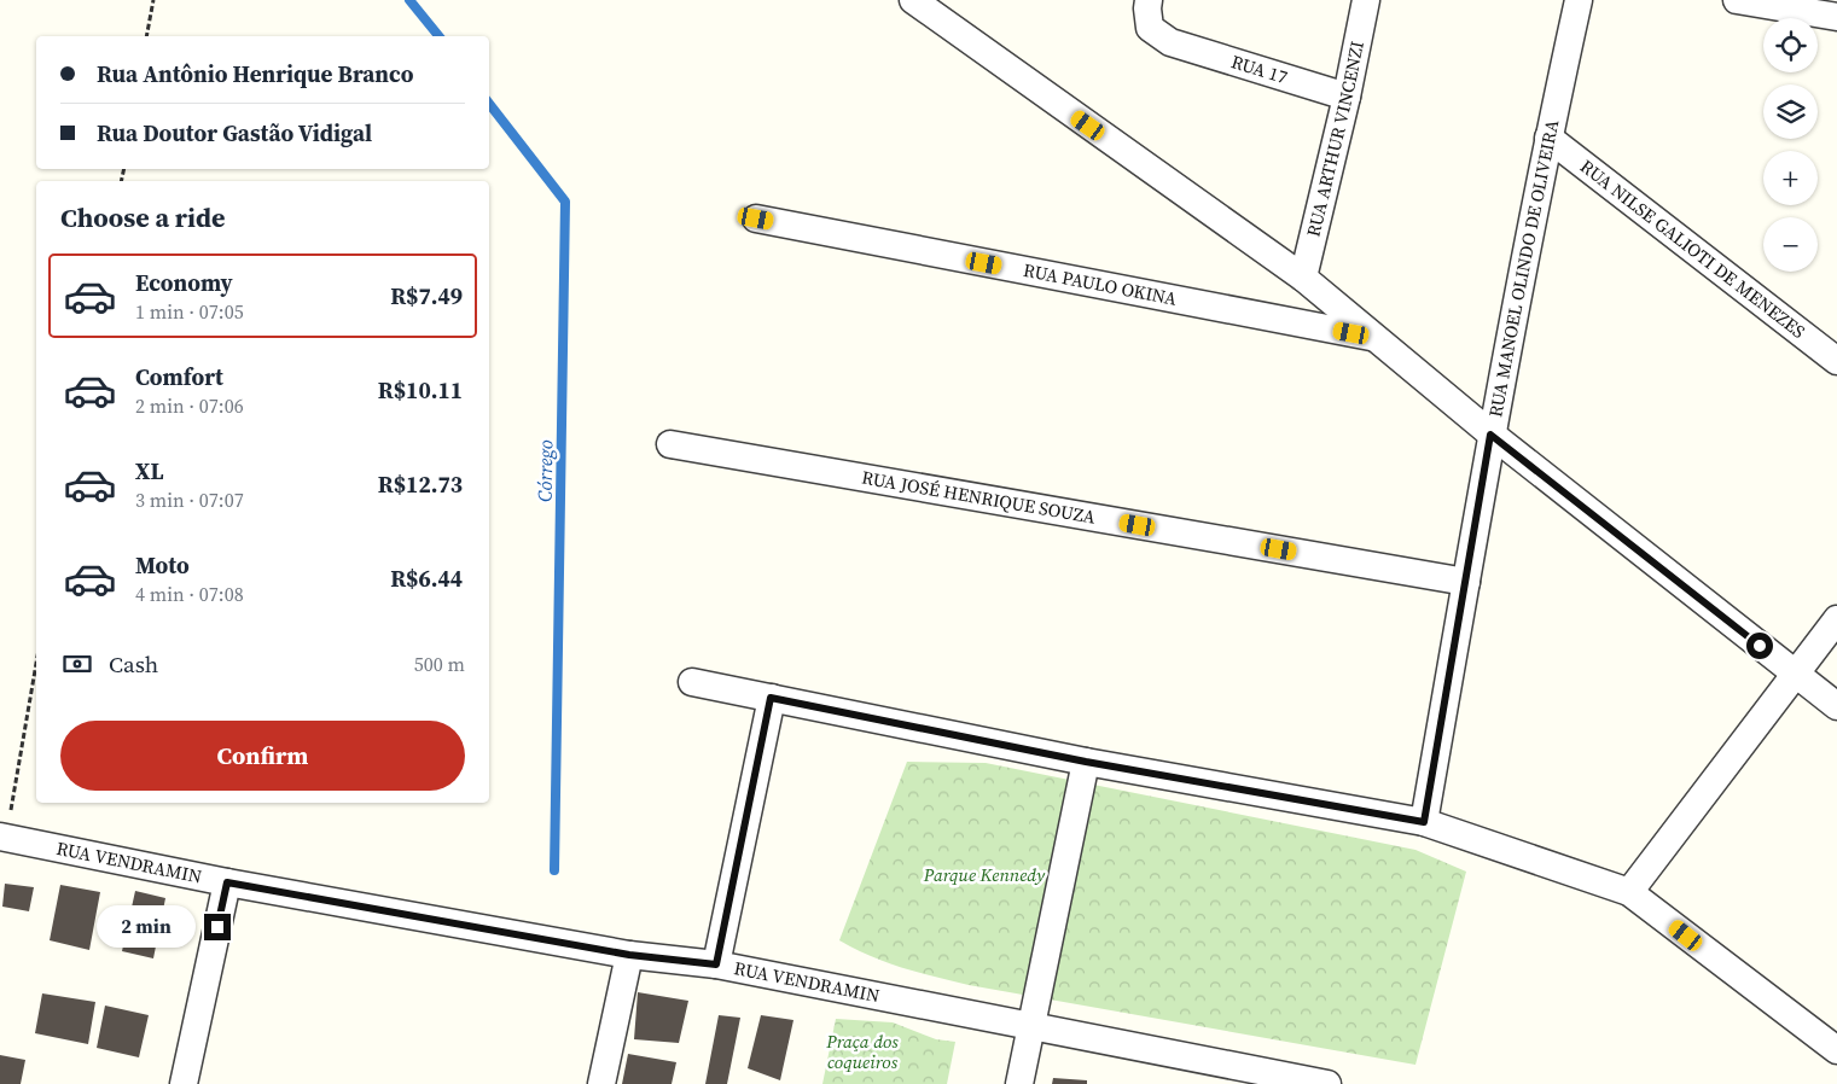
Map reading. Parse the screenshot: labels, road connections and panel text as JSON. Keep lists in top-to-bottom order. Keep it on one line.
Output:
{"streets":{"street":["RUA 17","RUA ARTHUR VINCENZI","RUA NILSE GALIOTI DE MENEZES","RUA MANOEL OLINDO DE OLIVEIRA","RUA PAULO OKINA","RUA JOSÉ HENRIQUE SOUZA","RUA VENDRAMIN"]},"crossings":[["RUA 17","RUA ARTHUR VINCENZI"],["RUA NILSE GALIOTI DE MENEZES","RUA MANOEL OLINDO DE OLIVEIRA"],["RUA MANOEL OLINDO DE OLIVEIRA","RUA JOSÉ HENRIQUE SOUZA"]],"water":["Córrego"],"parks":["Parque Kennedy","Praça dos coqueiros"],"page":{"map_buttons":["+","−"],"banner":["Rua Antônio Henrique Branco","Rua Doutor Gastão Vidigal"],"heading":"Choose a ride","list":[{"name":"Economy","note":"1 min · 07:05","value":"R$7.49"},{"name":"Comfort","note":"2 min · 07:06","value":"R$10.11"},{"name":"XL","note":"3 min · 07:07","value":"R$12.73"},{"name":"Moto","note":"4 min · 07:08","value":"R$6.44"}],"pay":["Cash","500 m"],"buttons":"Confirm","bubble":"2 min"}}
